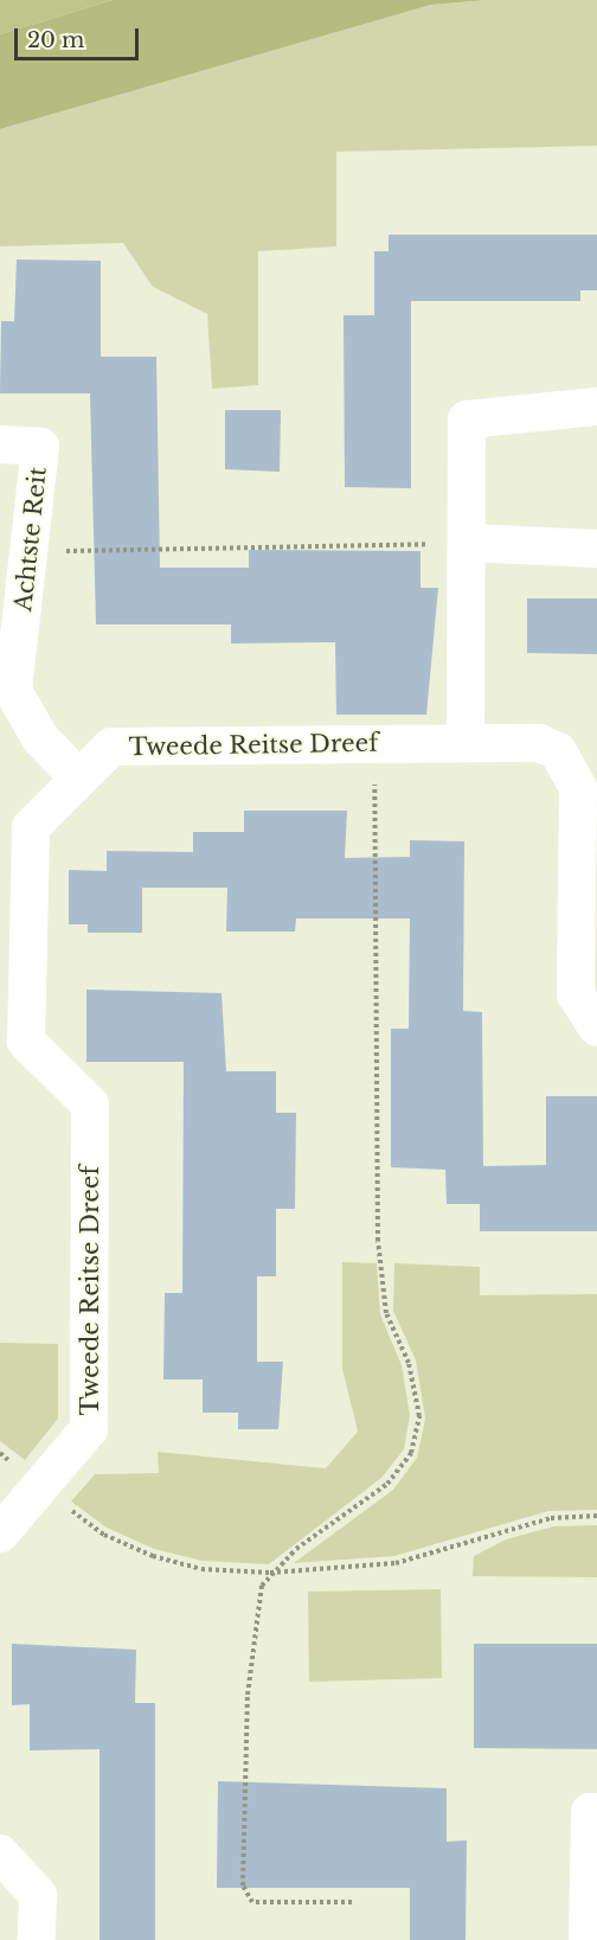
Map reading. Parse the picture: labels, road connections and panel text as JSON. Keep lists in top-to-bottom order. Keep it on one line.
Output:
{"streets":{"street":["Achtste Reit","Tweede Reitse Dreef"]},"crossings":[["Achtste Reit","Tweede Reitse Dreef"]],"scale_bar":"20 m"}
